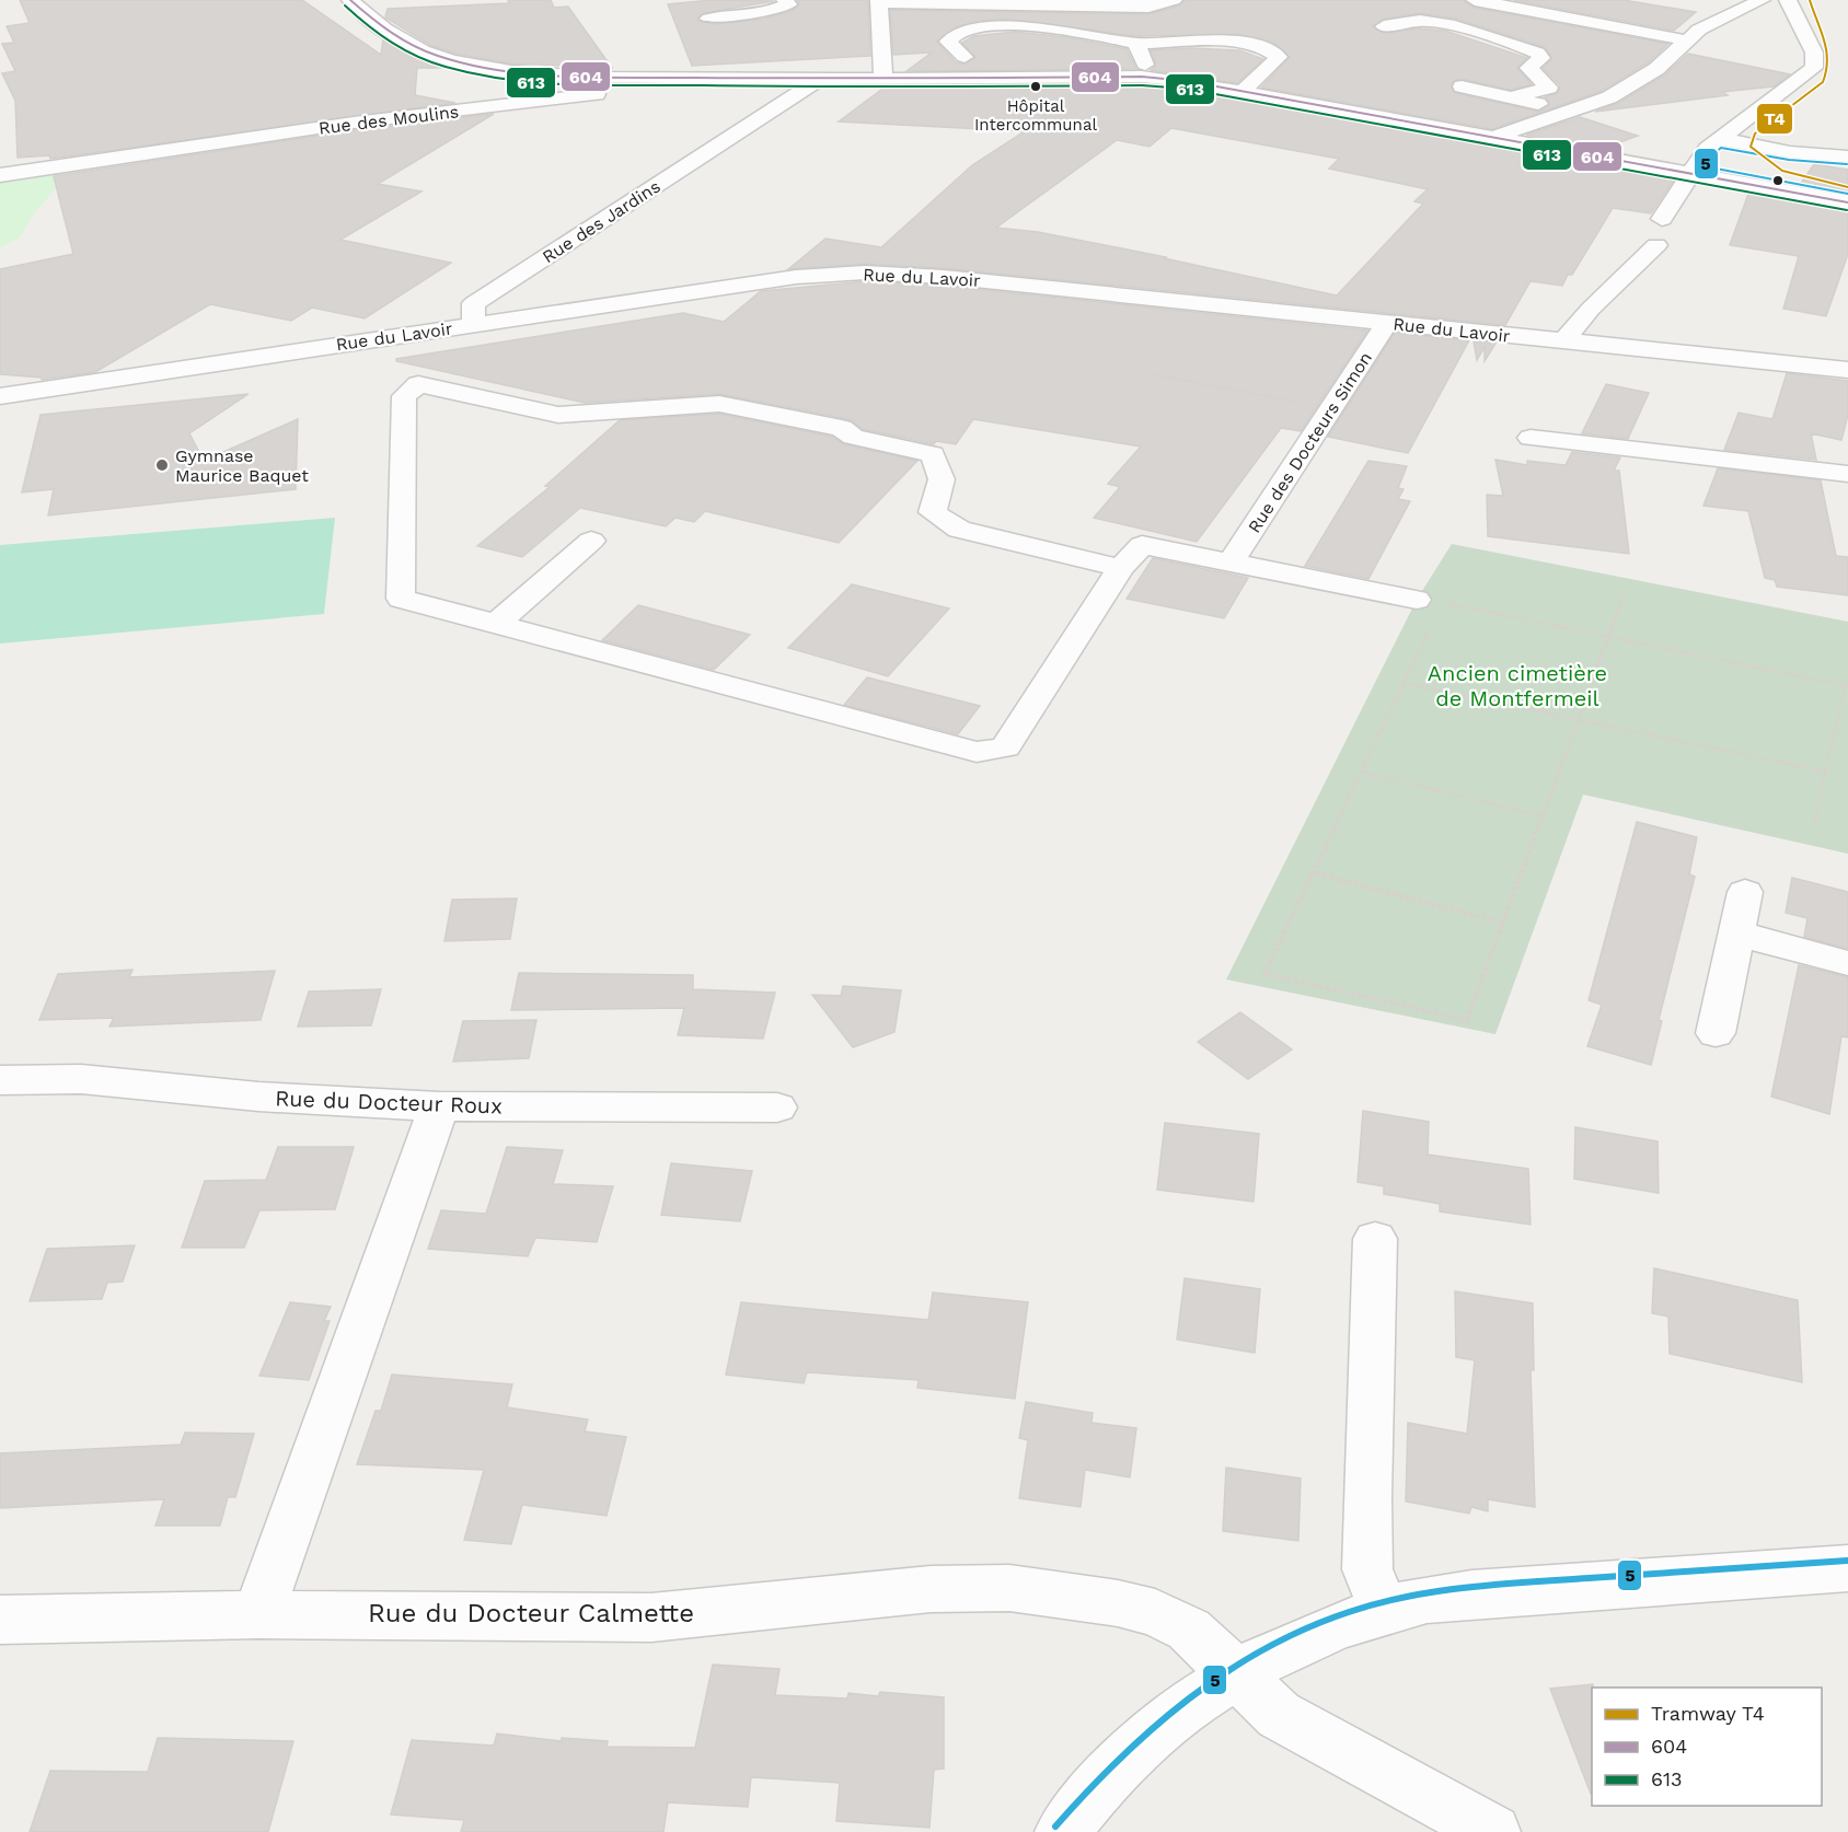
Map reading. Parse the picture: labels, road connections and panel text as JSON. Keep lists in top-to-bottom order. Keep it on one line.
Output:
{"streets":{"street":["Rue des Moulins","Rue des Jardins","Rue du Lavoir","Rue des Docteurs Simon","Rue du Docteur Roux","Rue du Docteur Calmette"]},"crossings":[["Rue des Moulins","Rue des Jardins"],["Rue des Jardins","Rue du Lavoir"],["Rue du Lavoir","Rue des Docteurs Simon"]],"parks":["Ancien cimetière de Montfermeil"],"places":["Hôpital Intercommunal","Gymnase Maurice Baquet"],"lines":["tram line T4","transit line 604","transit line 613","transit line 5"],"legend":["Tramway T4","604","613"]}
